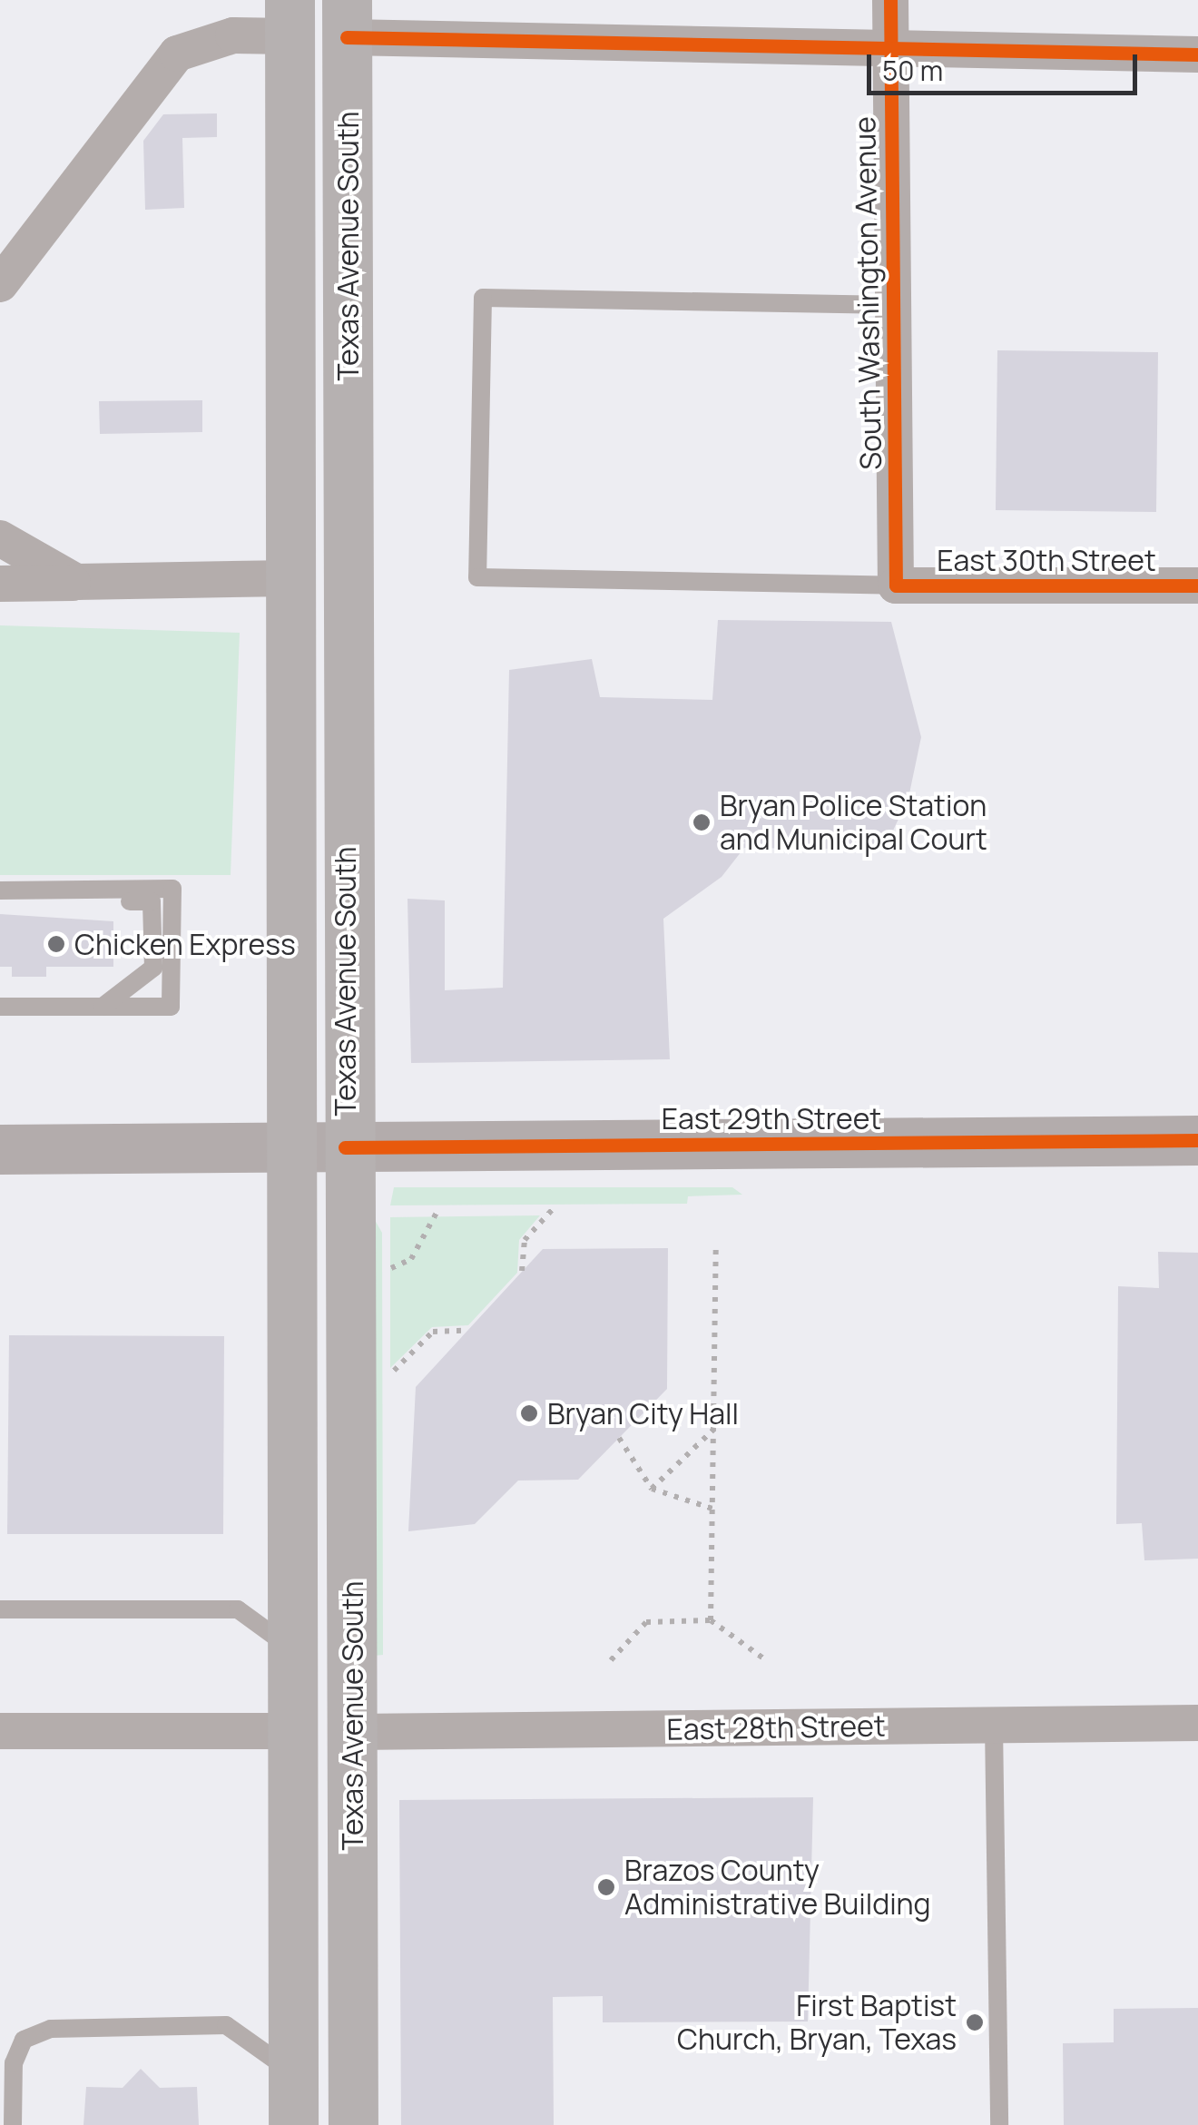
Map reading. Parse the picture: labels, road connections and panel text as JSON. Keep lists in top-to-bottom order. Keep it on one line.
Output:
{"streets":{"main road":["Texas Avenue South"],"street":["South Washington Avenue","East 30th Street","East 29th Street","East 28th Street"]},"crossings":[["Texas Avenue South","East 29th Street"],["Texas Avenue South","East 28th Street"],["South Washington Avenue","East 30th Street"]],"places":["Bryan Police Station and Municipal Court","Chicken Express","Bryan City Hall","Brazos County Administrative Building","First Baptist Church, Bryan, Texas"],"scale_bar":"50 m"}
